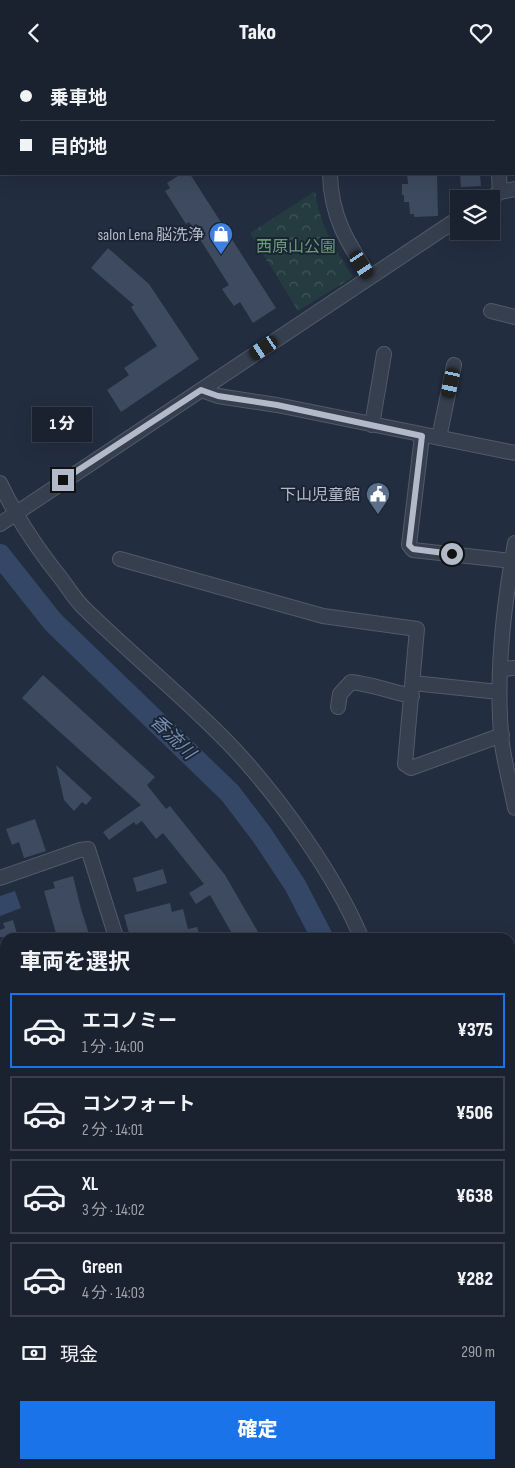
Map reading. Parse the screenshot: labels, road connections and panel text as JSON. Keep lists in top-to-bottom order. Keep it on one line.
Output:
{"water":["香流川"],"parks":["西原山公園"],"places":{"shop":["salon Lena 脳洗浄"],"public building":["下山児童館"]},"page":{"header":"Tako","banner":["乗車地","目的地"],"bubble":"1 分","heading":"車両を選択","list":[{"name":"エコノミー","note":"1 分 · 14:00","value":"¥375"},{"name":"コンフォート","note":"2 分 · 14:01","value":"¥506"},{"name":"XL","note":"3 分 · 14:02","value":"¥638"},{"name":"Green","note":"4 分 · 14:03","value":"¥282"}],"pay":["現金","290 m"],"buttons":"確定"}}
